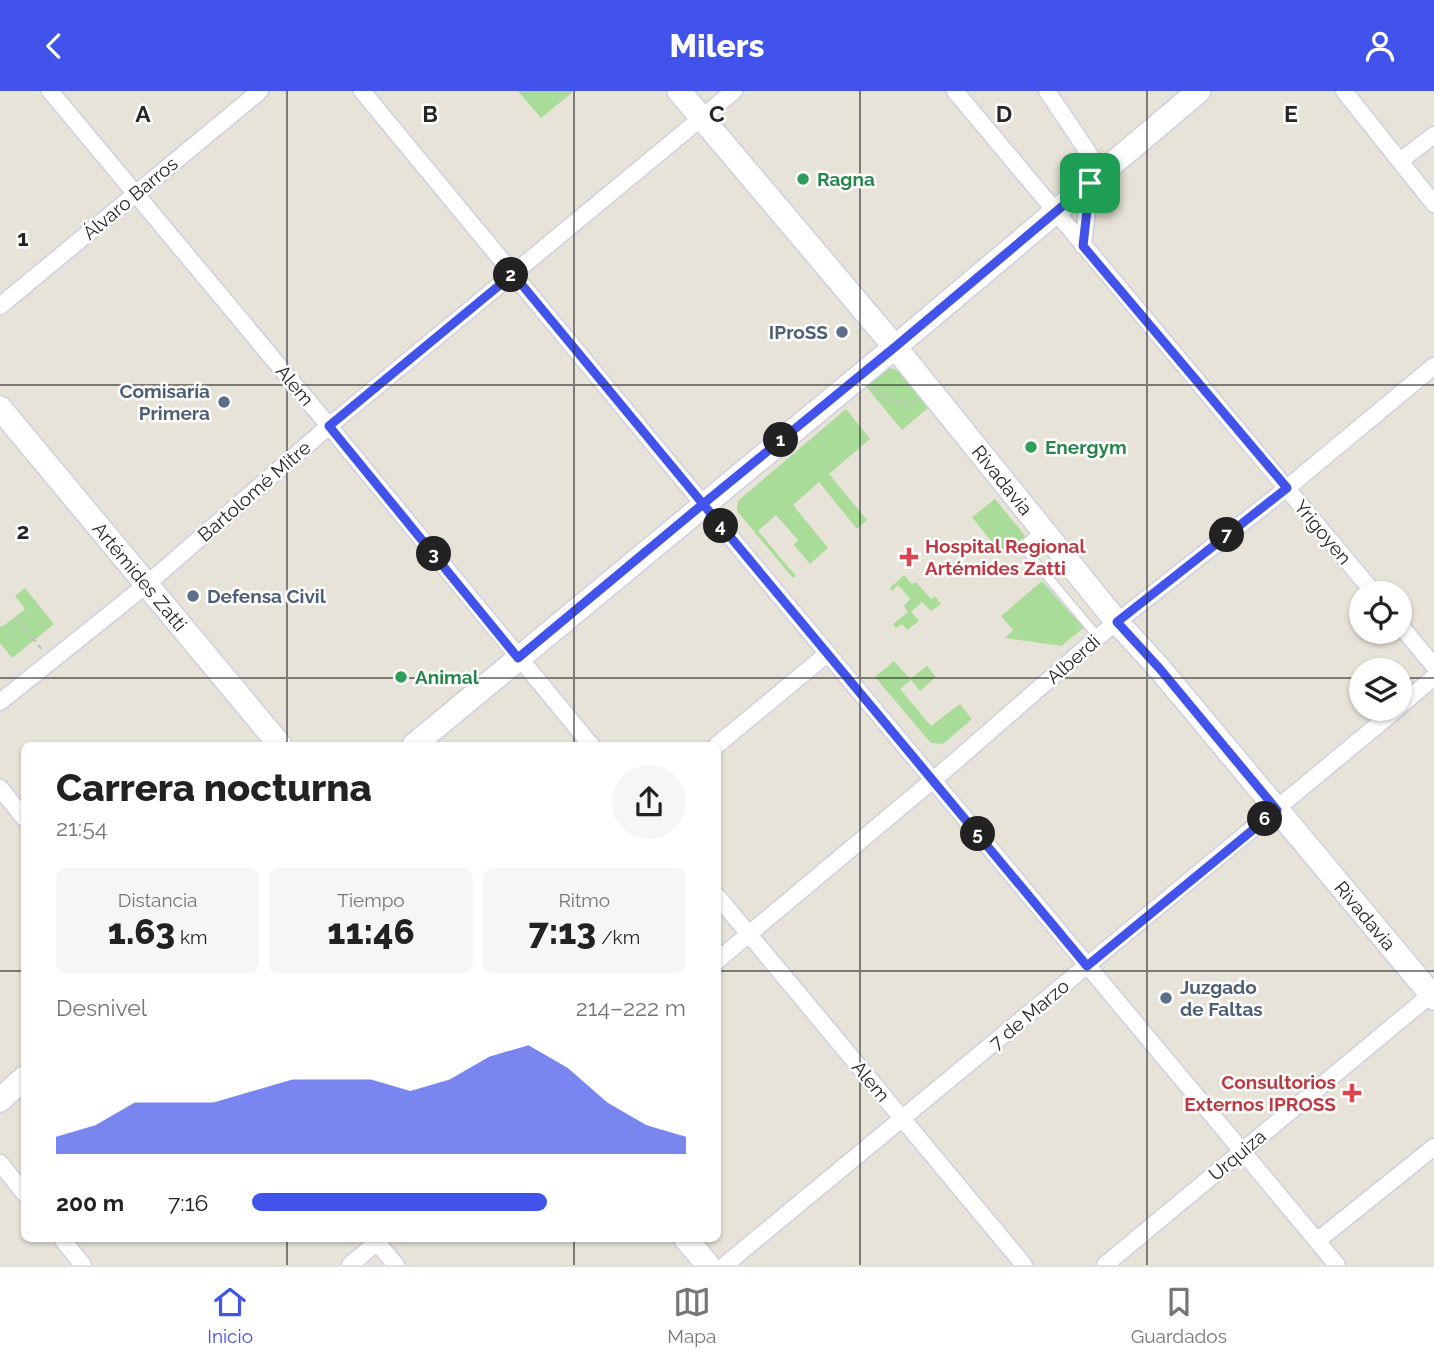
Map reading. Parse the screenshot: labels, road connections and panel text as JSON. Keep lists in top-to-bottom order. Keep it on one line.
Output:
{"streets":{"main road":["Rivadavia","Artémides Zatti"],"street":["Álvaro Barros","Alem","Bartolomé Mitre","Yrigoyen","Alberdi","7 de Marzo","Urquiza"]},"crossings":[["Álvaro Barros","Alem"],["Alem","Bartolomé Mitre"],["Alem","Alberdi"],["Alem","7 de Marzo"],["Rivadavia","Bartolomé Mitre"],["Rivadavia","Alberdi"],["Rivadavia","7 de Marzo"],["Rivadavia","Urquiza"],["Bartolomé Mitre","Artémides Zatti"],["Yrigoyen","Alberdi"]],"places":{"other":["Ragna","IProSS","Comisaría Primera","Energym","Defensa Civil","Animal","Juzgado de Faltas"],"health":["Hospital Regional Artémides Zatti","Consultorios Externos IPROSS"]},"page":{"header":"Milers","pins":["2","1","4","7","3","6","5"],"heading":["Carrera nocturna","21:54"],"stats":[["Distancia","1.63 km"],["Tiempo","11:46"],["Ritmo","7:13 /km"]],"chart":["Desnivel","214–222 m"],"list":[{"name":"200 m","note":"7:16"}],"tabs":["Inicio","Mapa","Guardados"]},"grid":{"columns":["A","B","C","D","E"],"rows":["1","2"]}}
